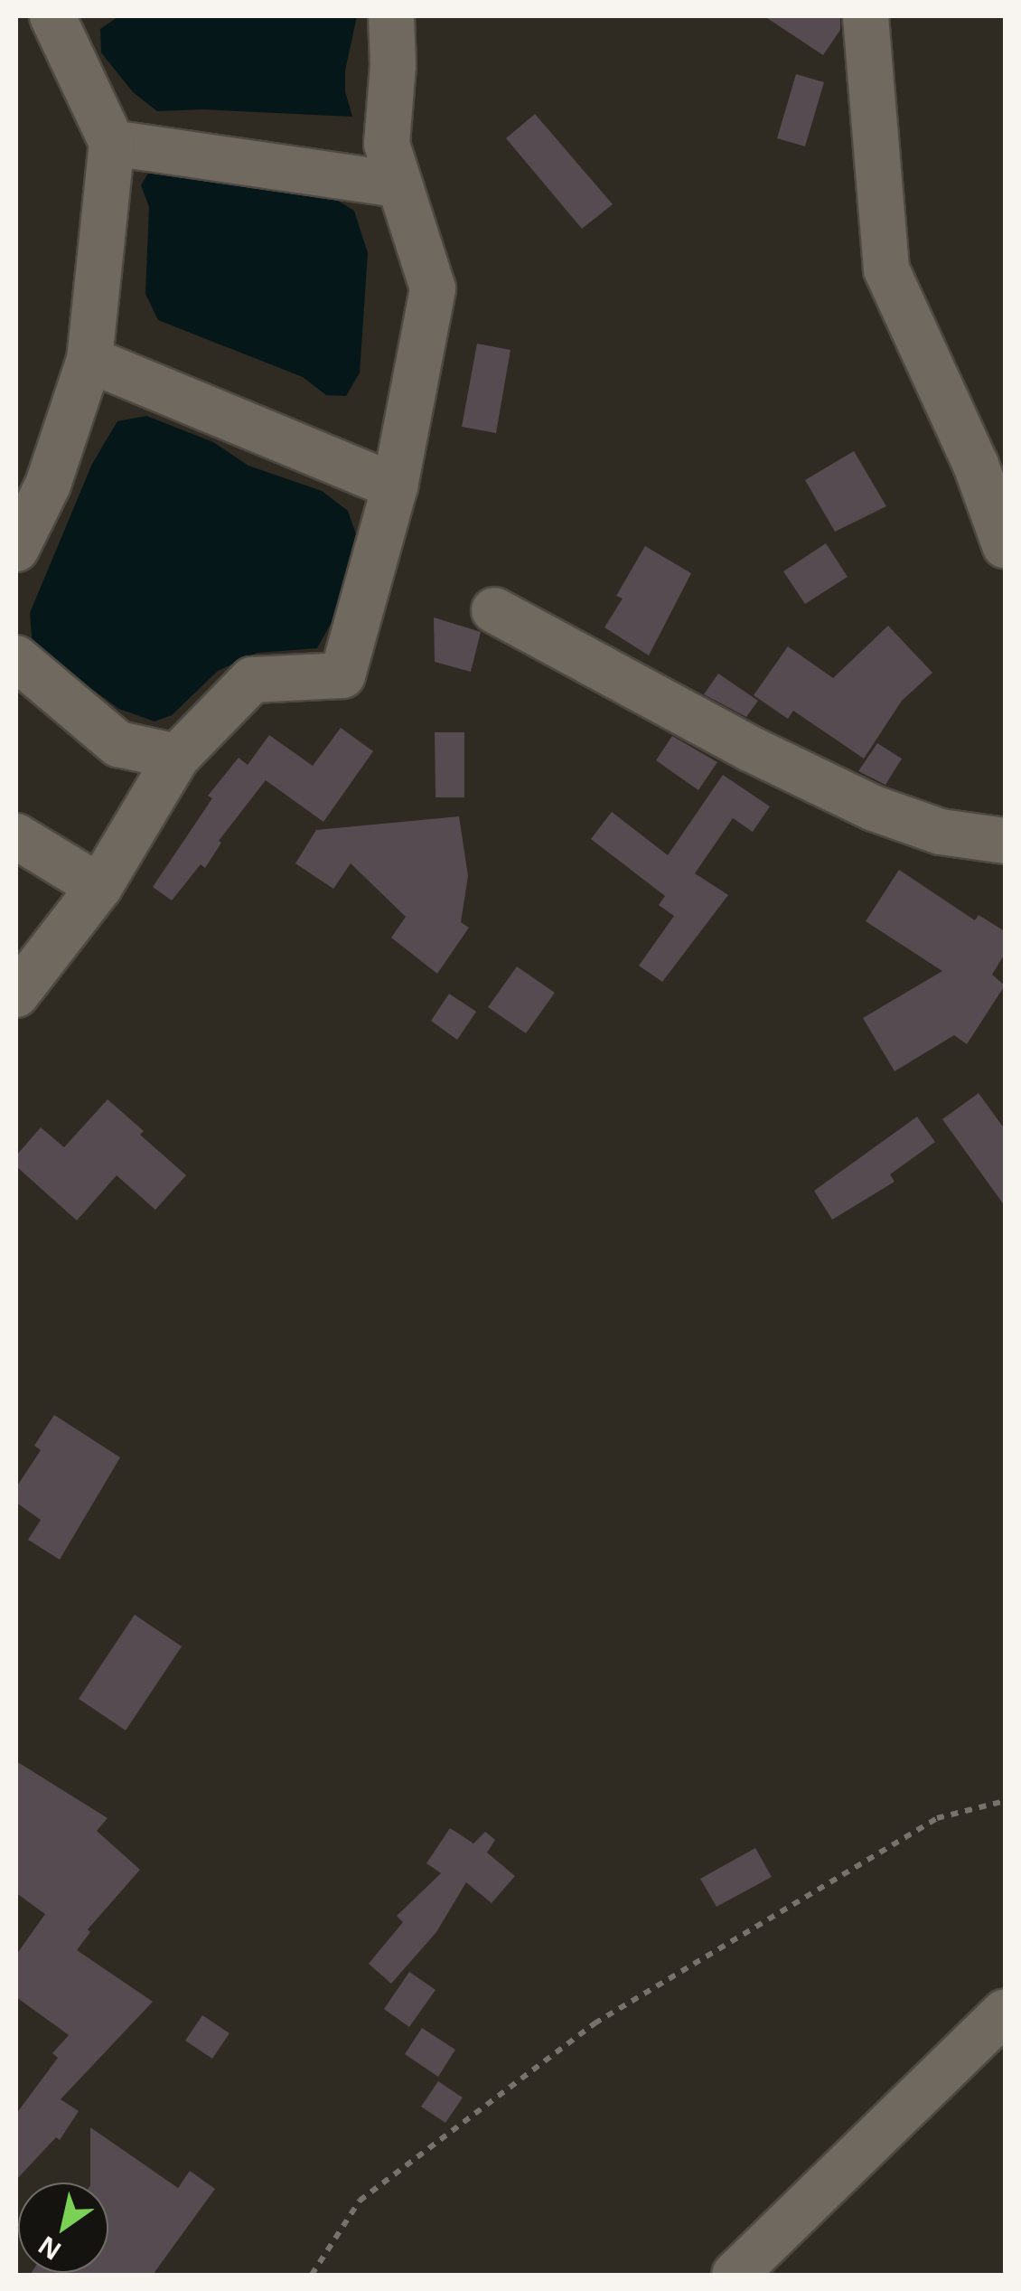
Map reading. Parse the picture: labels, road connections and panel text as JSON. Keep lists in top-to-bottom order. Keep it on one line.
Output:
{"north":"bottom left"}
